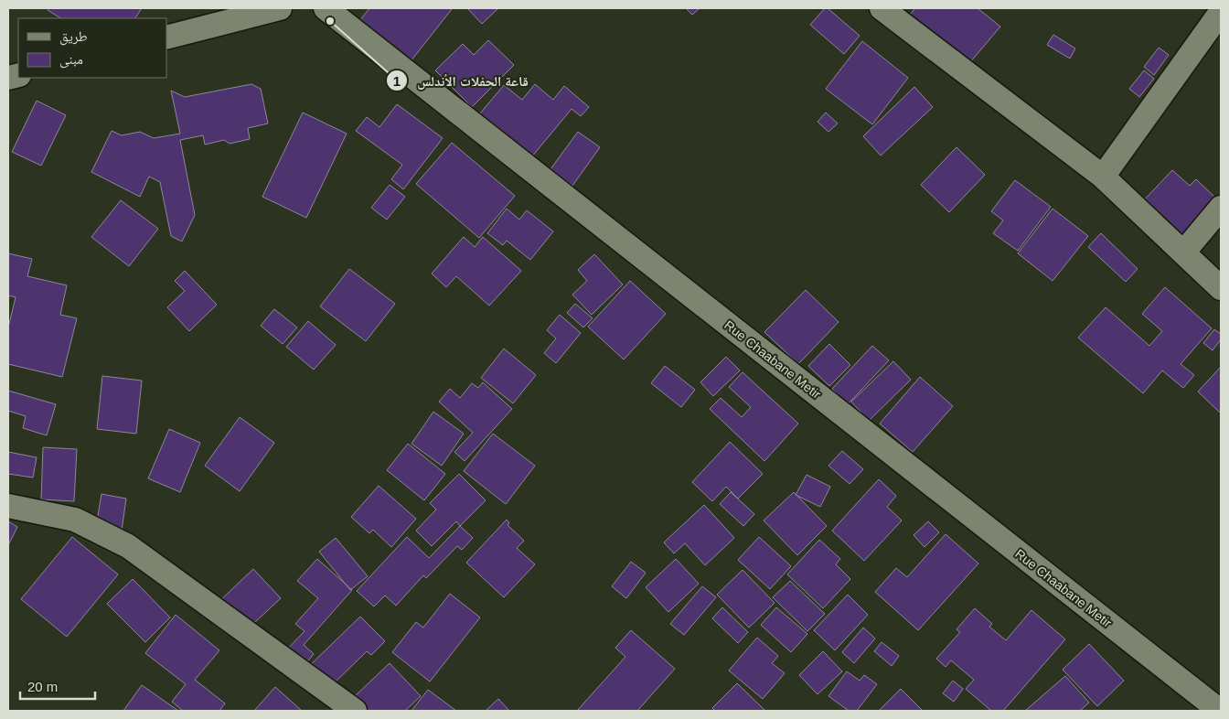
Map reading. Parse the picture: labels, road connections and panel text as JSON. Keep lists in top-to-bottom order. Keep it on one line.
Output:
{"streets":{"street":["Rue Chaabane Metir"]},"places":["قاعة الحفلات الأندلس"],"legend":["طريق","مبنى"],"scale_bar":"20 m"}
